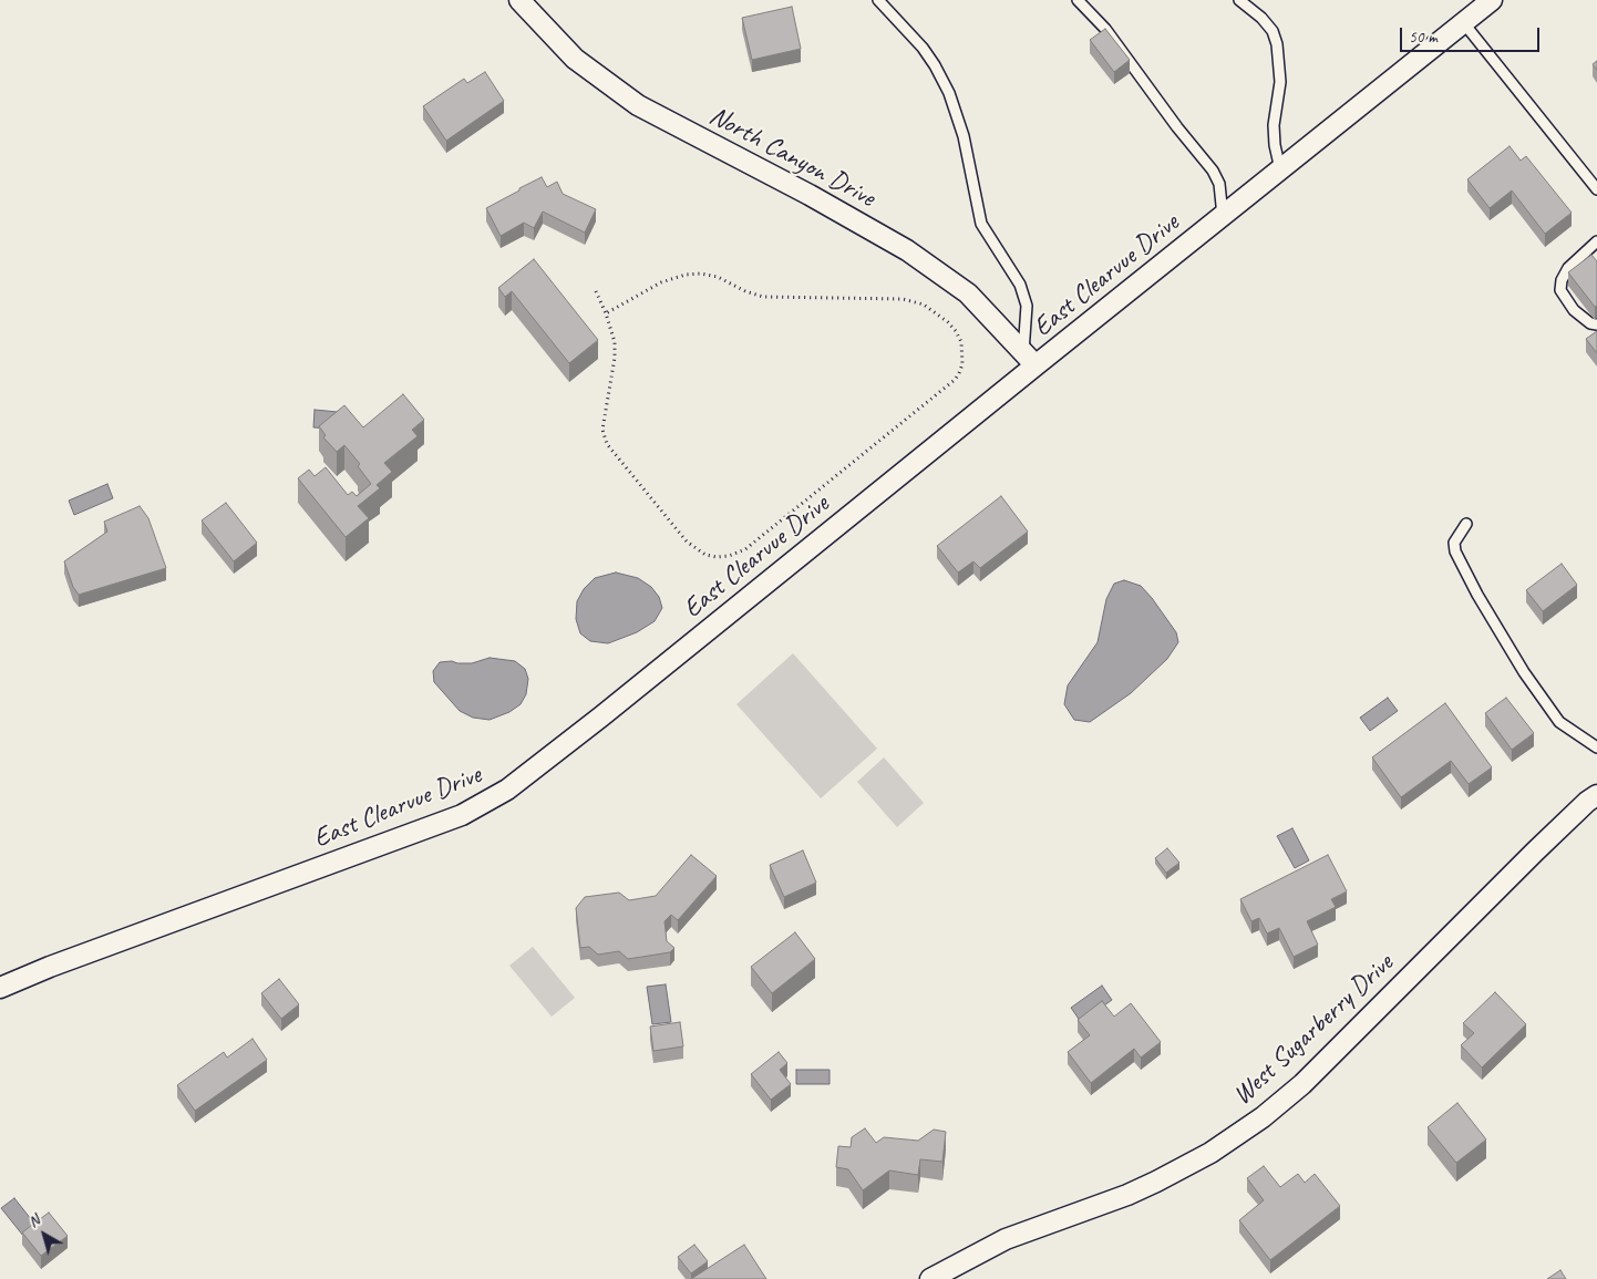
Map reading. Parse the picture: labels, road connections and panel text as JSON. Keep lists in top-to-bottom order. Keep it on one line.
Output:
{"streets":{"street":["North Canyon Drive","East Clearvue Drive","West Sugarberry Drive"]},"crossings":[["North Canyon Drive","East Clearvue Drive"]],"scale_bar":"50 m","north":"top left"}
